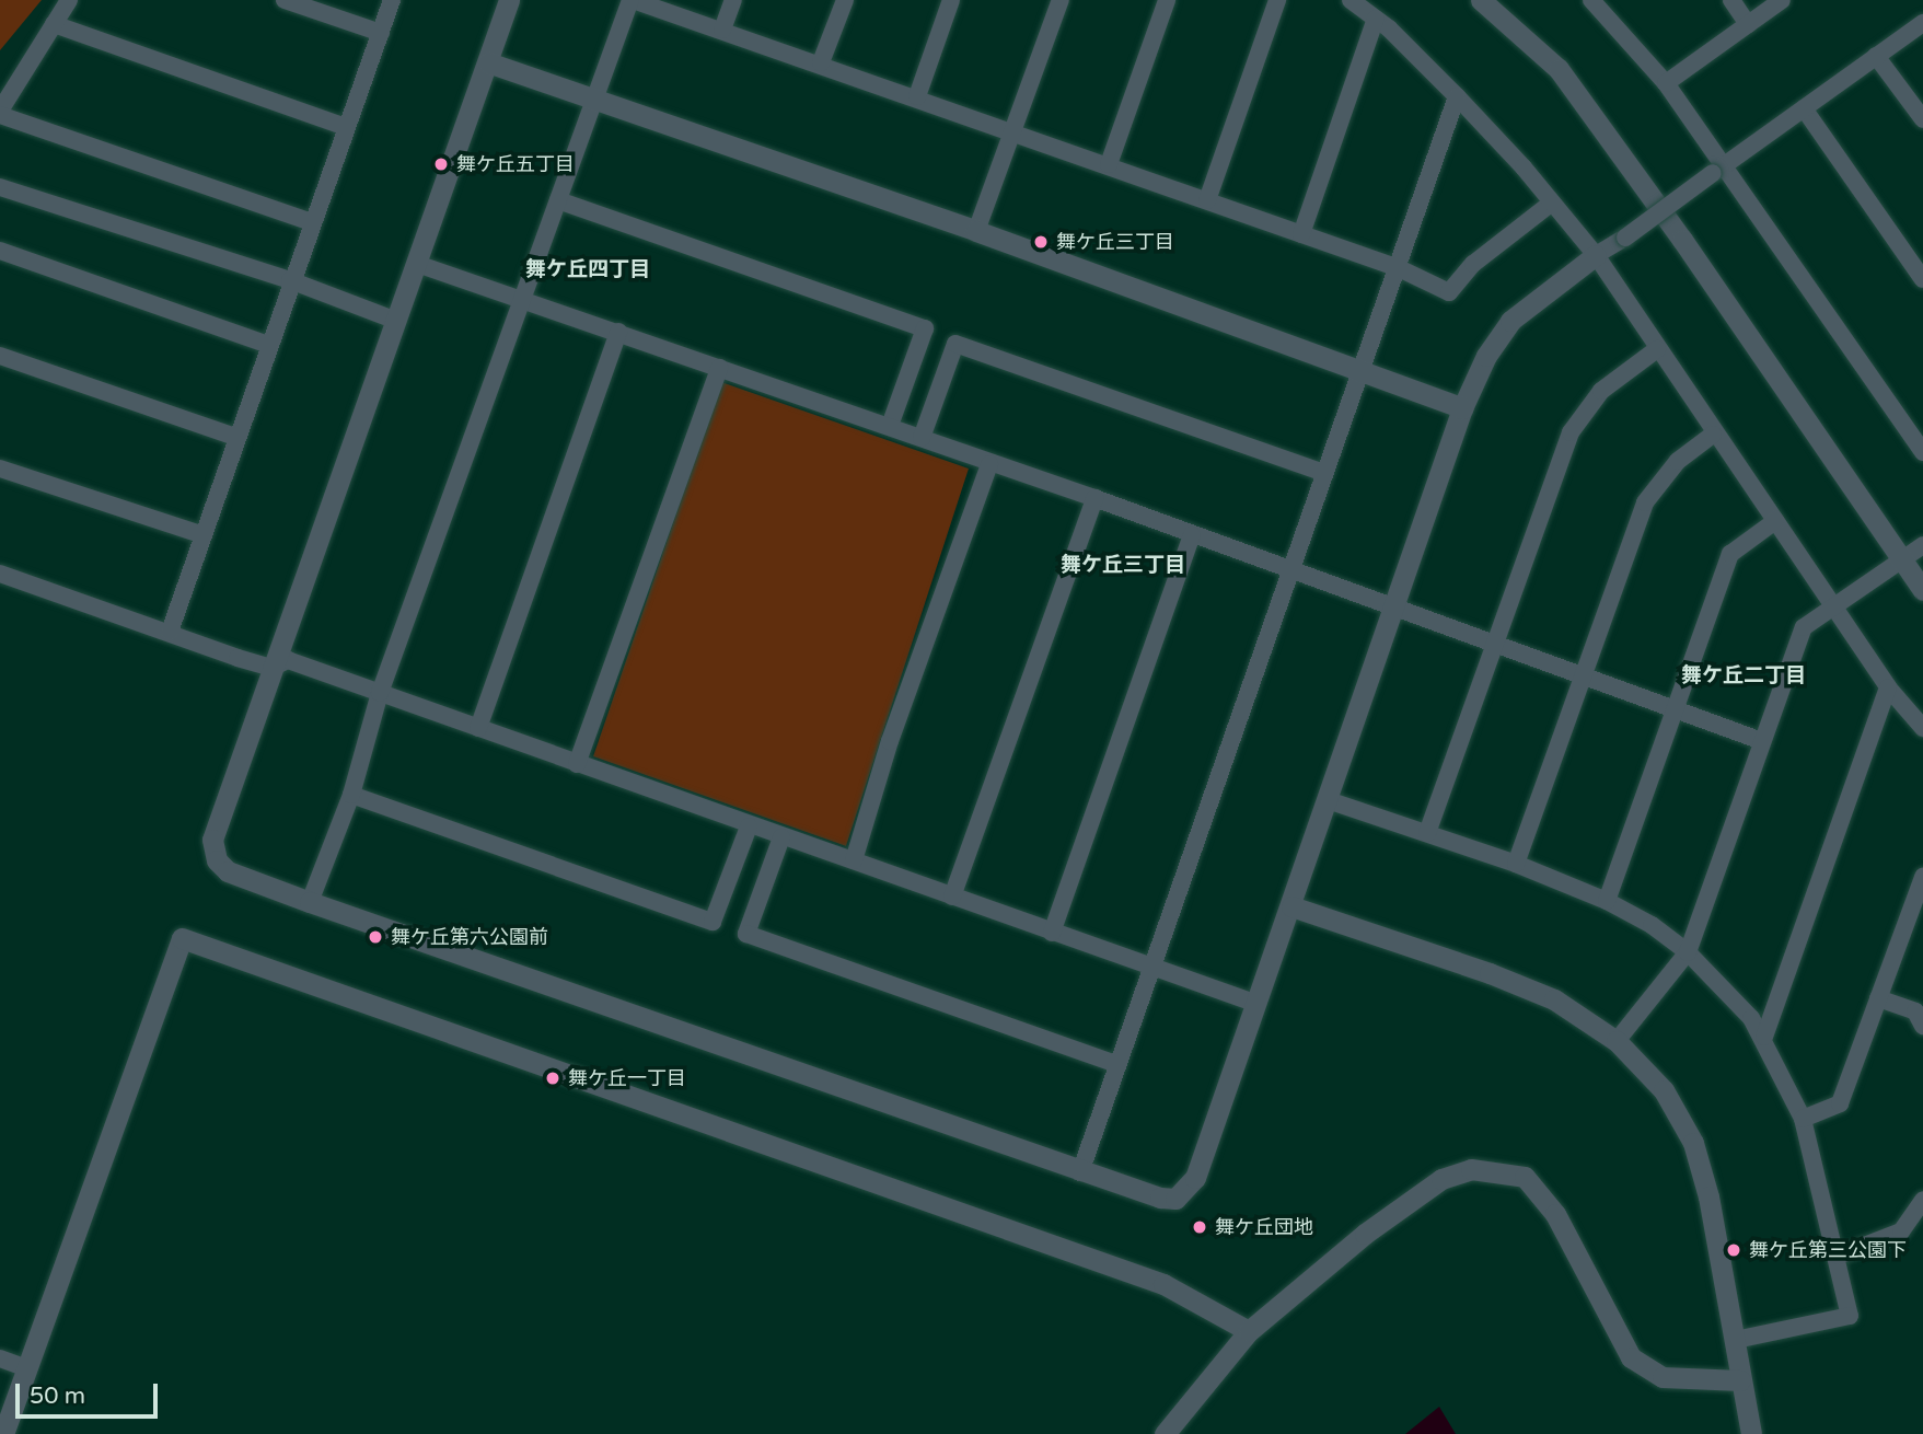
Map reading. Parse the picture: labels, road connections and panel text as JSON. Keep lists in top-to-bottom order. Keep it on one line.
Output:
{"districts":["舞ケ丘四丁目","舞ケ丘三丁目","舞ケ丘二丁目"],"places":["舞ケ丘五丁目","舞ケ丘三丁目","舞ケ丘第六公園前","舞ケ丘一丁目","舞ケ丘団地","舞ケ丘第三公園下"],"scale_bar":"50 m"}
